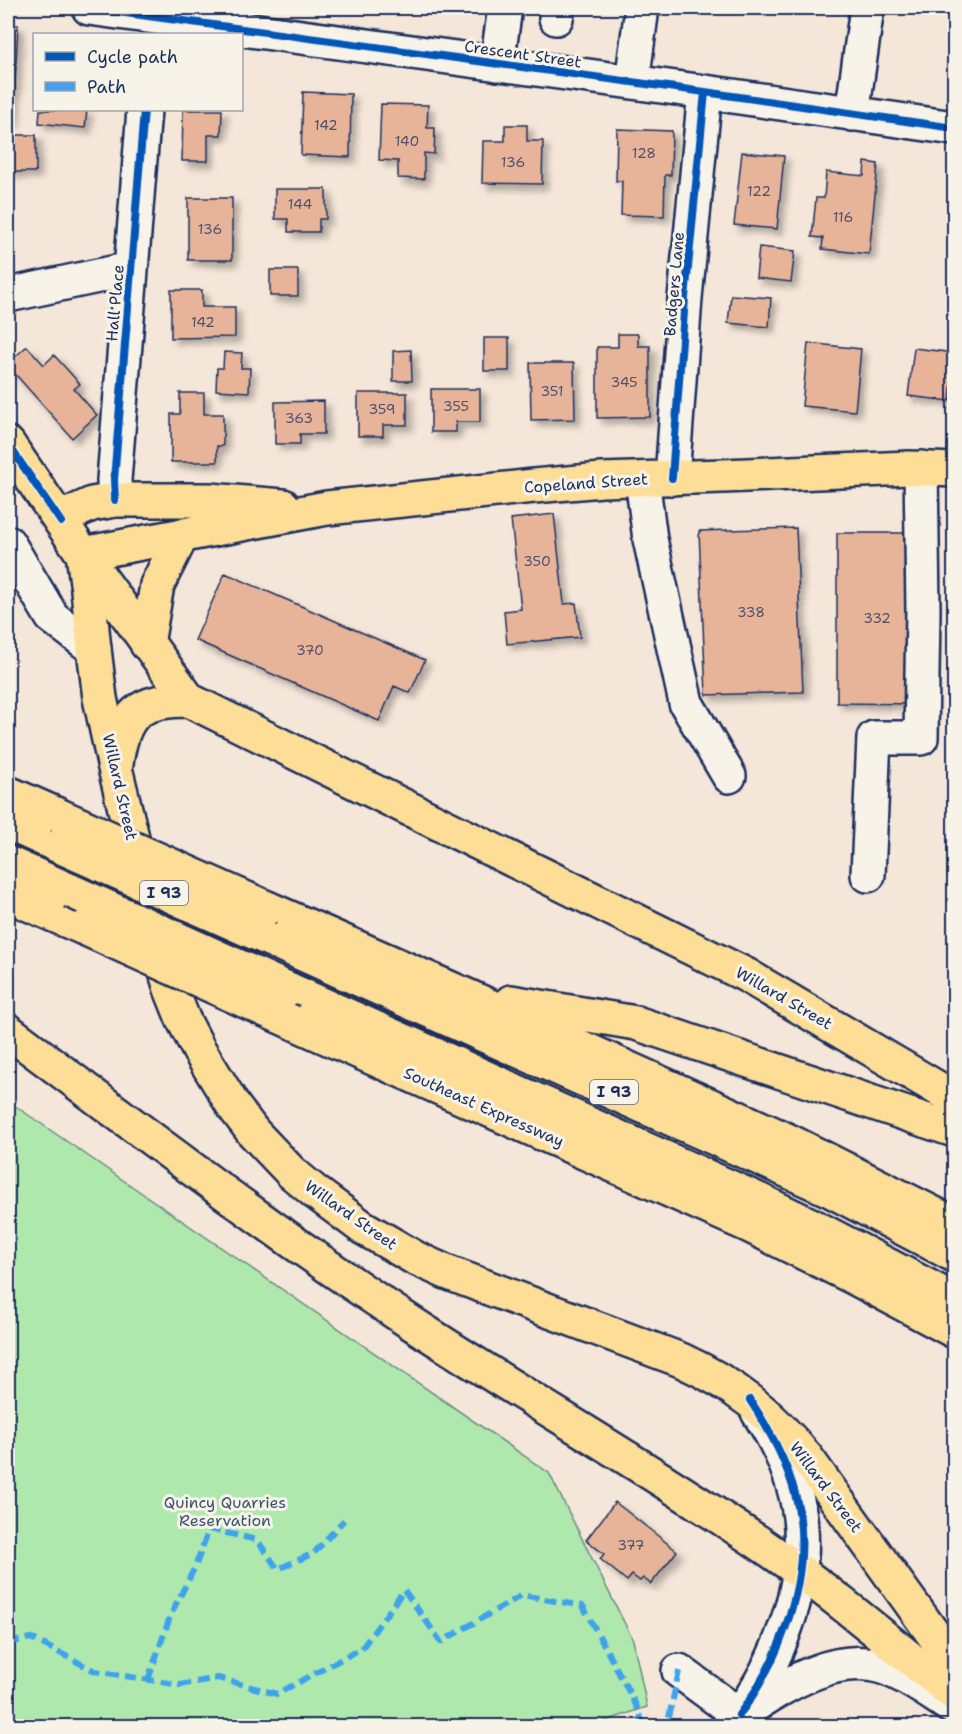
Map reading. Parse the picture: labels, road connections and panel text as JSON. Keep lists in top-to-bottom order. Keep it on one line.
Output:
{"streets":{"main road":["Copeland Street","Willard Street","I 93","Southeast Expressway"],"street":["Crescent Street","Badgers Lane","Hall Place"]},"crossings":[["Crescent Street","Badgers Lane"],["Badgers Lane","Copeland Street"],["Hall Place","Copeland Street"],["Copeland Street","Willard Street"]],"parks":["Quincy Quarries Reservation"],"house_numbers":["142","140","128","136","122","144","116","136","142","345","351","355","359","363","350","338","332","370","377"],"legend":["Cycle path","Path"]}
